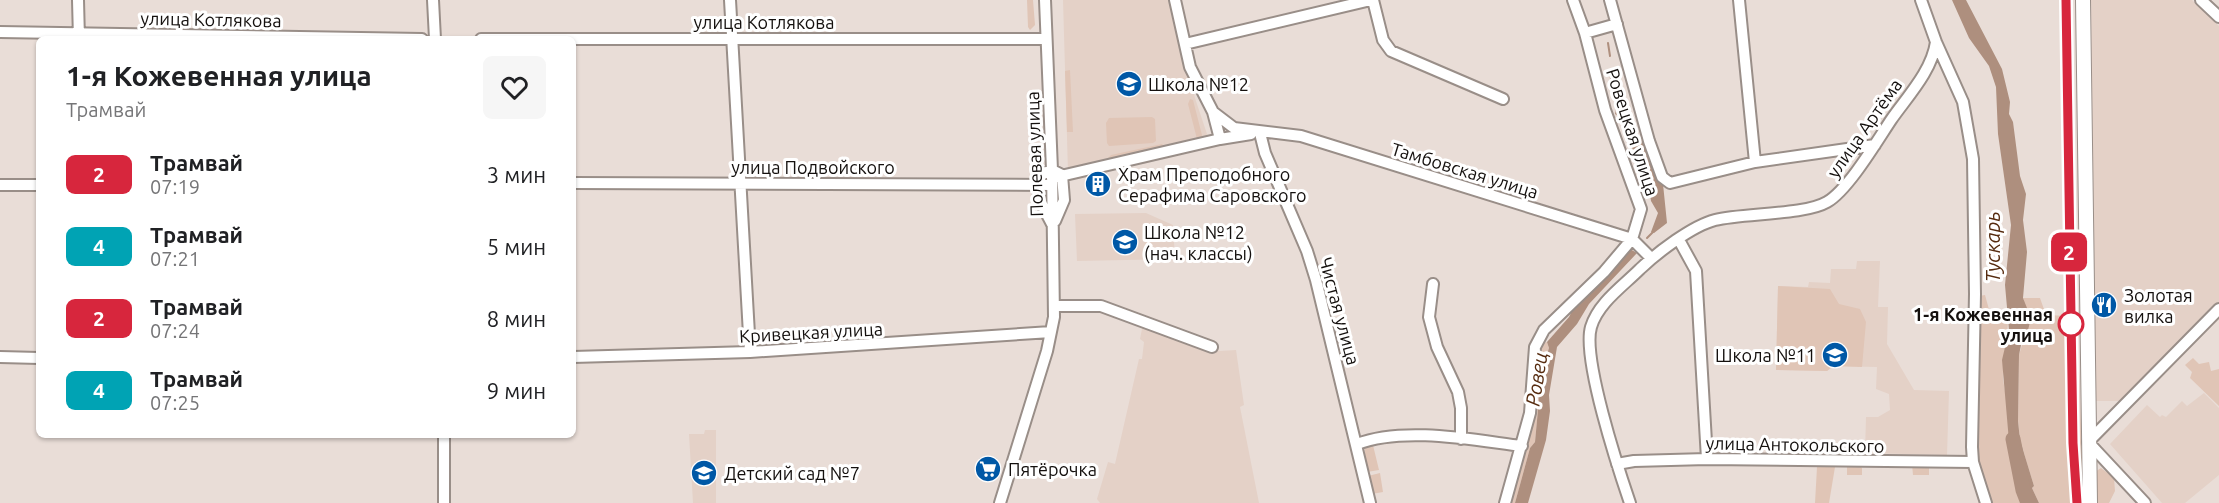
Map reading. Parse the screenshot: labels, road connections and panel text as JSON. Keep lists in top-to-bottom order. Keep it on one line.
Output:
{"streets":{"street":["улица Котлякова","улица Артёма","Ровецкая улица","Полевая улица","улица Подвойского","Тамбовская улица","Чистая улица","Кривецкая улица","улица Антокольского"]},"crossings":[["улица Котлякова","Полевая улица"],["улица Артёма","Тамбовская улица"],["улица Артёма","улица Антокольского"],["Ровецкая улица","Тамбовская улица"],["Полевая улица","улица Подвойского"],["Полевая улица","Тамбовская улица"],["Полевая улица","Кривецкая улица"],["улица Подвойского","Тамбовская улица"],["Тамбовская улица","Чистая улица"]],"water":["Тускарь","Ровец"],"places":{"school or university":["Школа №12","Школа №12 (нач. классы)","Школа №11","Детский сад №7"],"building":["Храм Преподобного Серафима Саровского"],"restaurant":["Золотая вилка"],"other":["1-я Кожевенная улица"],"supermarket":["Пятёрочка"]},"lines":["tram line 2"],"page":{"on_map":"2","heading":["1-я Кожевенная улица","Трамвай"],"list":[{"mark":"2","name":"Трамвай","note":"07:19","value":"3 мин"},{"mark":"4","name":"Трамвай","note":"07:21","value":"5 мин"},{"mark":"2","name":"Трамвай","note":"07:24","value":"8 мин"},{"mark":"4","name":"Трамвай","note":"07:25","value":"9 мин"}]}}
